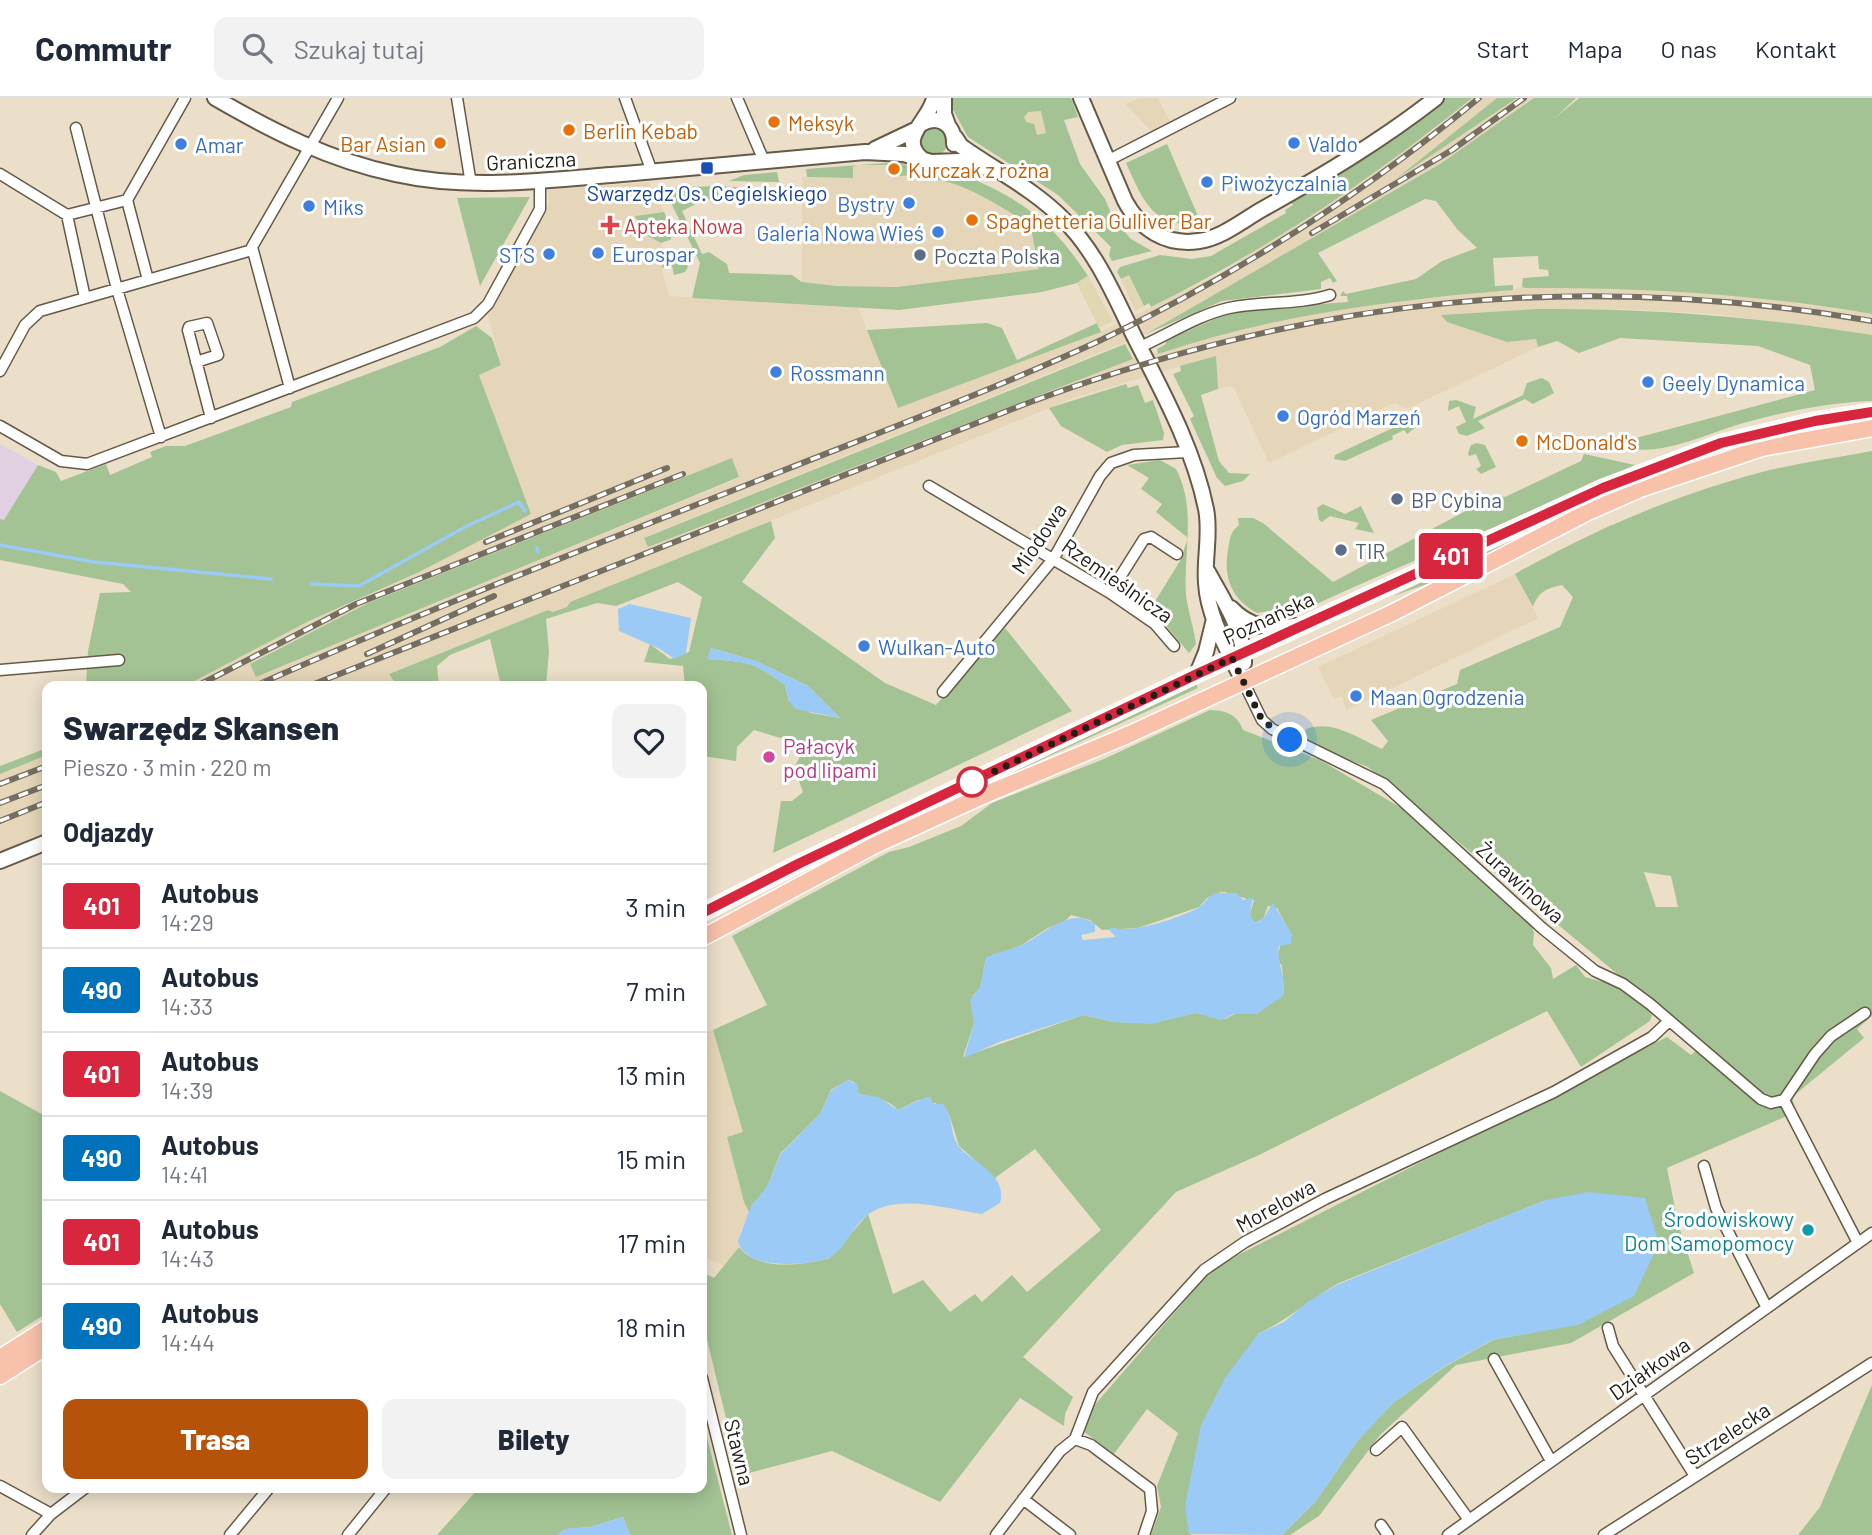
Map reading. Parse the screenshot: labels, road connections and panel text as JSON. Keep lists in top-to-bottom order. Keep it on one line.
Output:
{"streets":{"main road":["Poznańska"],"street":["Graniczna","Miodowa","Rzemieślnicza","Żurawinowa","Morelowa","Działkowa","Strzelecka","Stawna"]},"crossings":[["Miodowa","Rzemieślnicza"],["Żurawinowa","Morelowa"]],"places":{"other":["Meksyk","Berlin Kebab","Bar Asian","Valdo","Amar","Kurczak z rożna","Piwożyczalnia","Bystry","Miks","Spaghetteria Gulliver Bar","Galeria Nowa Wieś","Eurospar","STS","Poczta Polska","Rossmann","Geely Dynamica","Ogród Marzeń","McDonald's","BP Cybina","TIR","Wulkan-Auto","Maan Ogrodzenia","Pałacyk pod lipami","Środowiskowy Dom Samopomocy"],"transit":["Swarzędz Os. Cegielskiego"],"health":["Apteka Nowa"]},"lines":["bus line 401"],"page":{"header":"Commutr","search":"Szukaj tutaj","nav":["Start","Mapa","O nas","Kontakt"],"on_map":"401","heading":[["Swarzędz Skansen","Pieszo · 3 min · 220 m"],"Odjazdy"],"list":[{"mark":"401","name":"Autobus","note":"14:29","value":"3 min"},{"mark":"490","name":"Autobus","note":"14:33","value":"7 min"},{"mark":"401","name":"Autobus","note":"14:39","value":"13 min"},{"mark":"490","name":"Autobus","note":"14:41","value":"15 min"},{"mark":"401","name":"Autobus","note":"14:43","value":"17 min"},{"mark":"490","name":"Autobus","note":"14:44","value":"18 min"}],"buttons":["Trasa","Bilety"]}}
